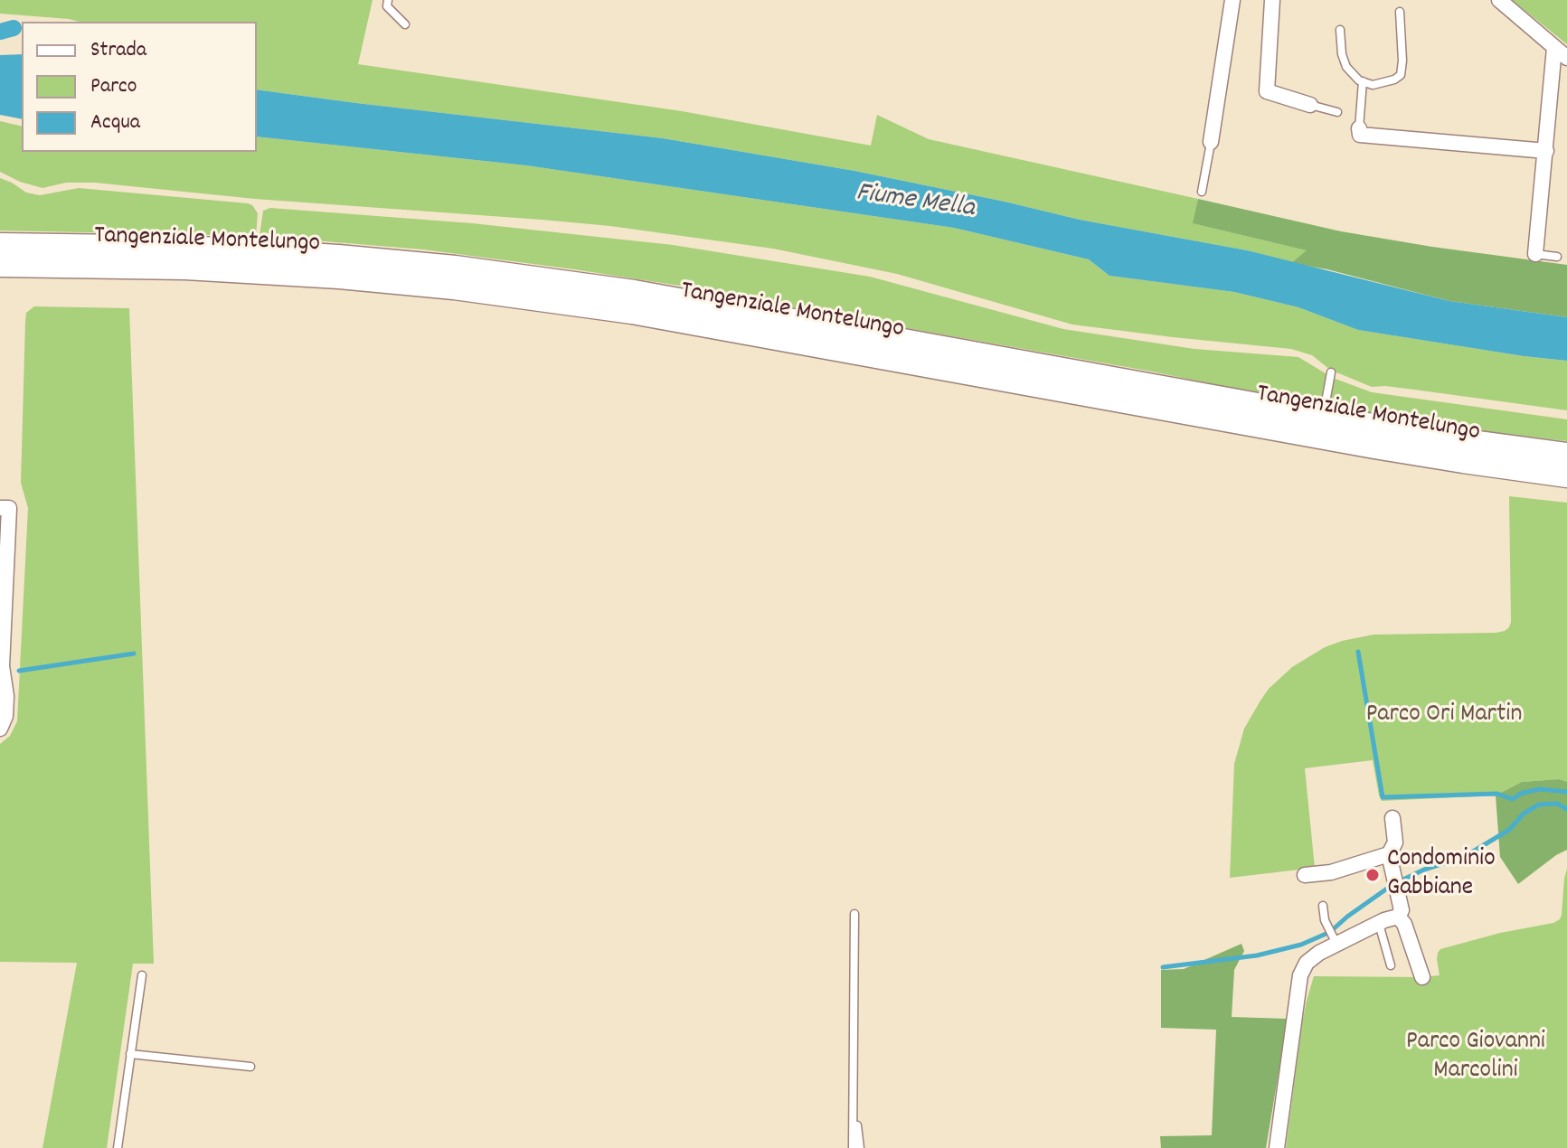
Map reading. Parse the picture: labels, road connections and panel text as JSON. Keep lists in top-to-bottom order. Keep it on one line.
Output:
{"streets":{"highway":["Tangenziale Montelungo"]},"water":["Fiume Mella"],"parks":["Parco Ori Martin","Parco Giovanni Marcolini"],"places":["Condominio Gabbiane"],"legend":["Strada","Parco","Acqua"]}
